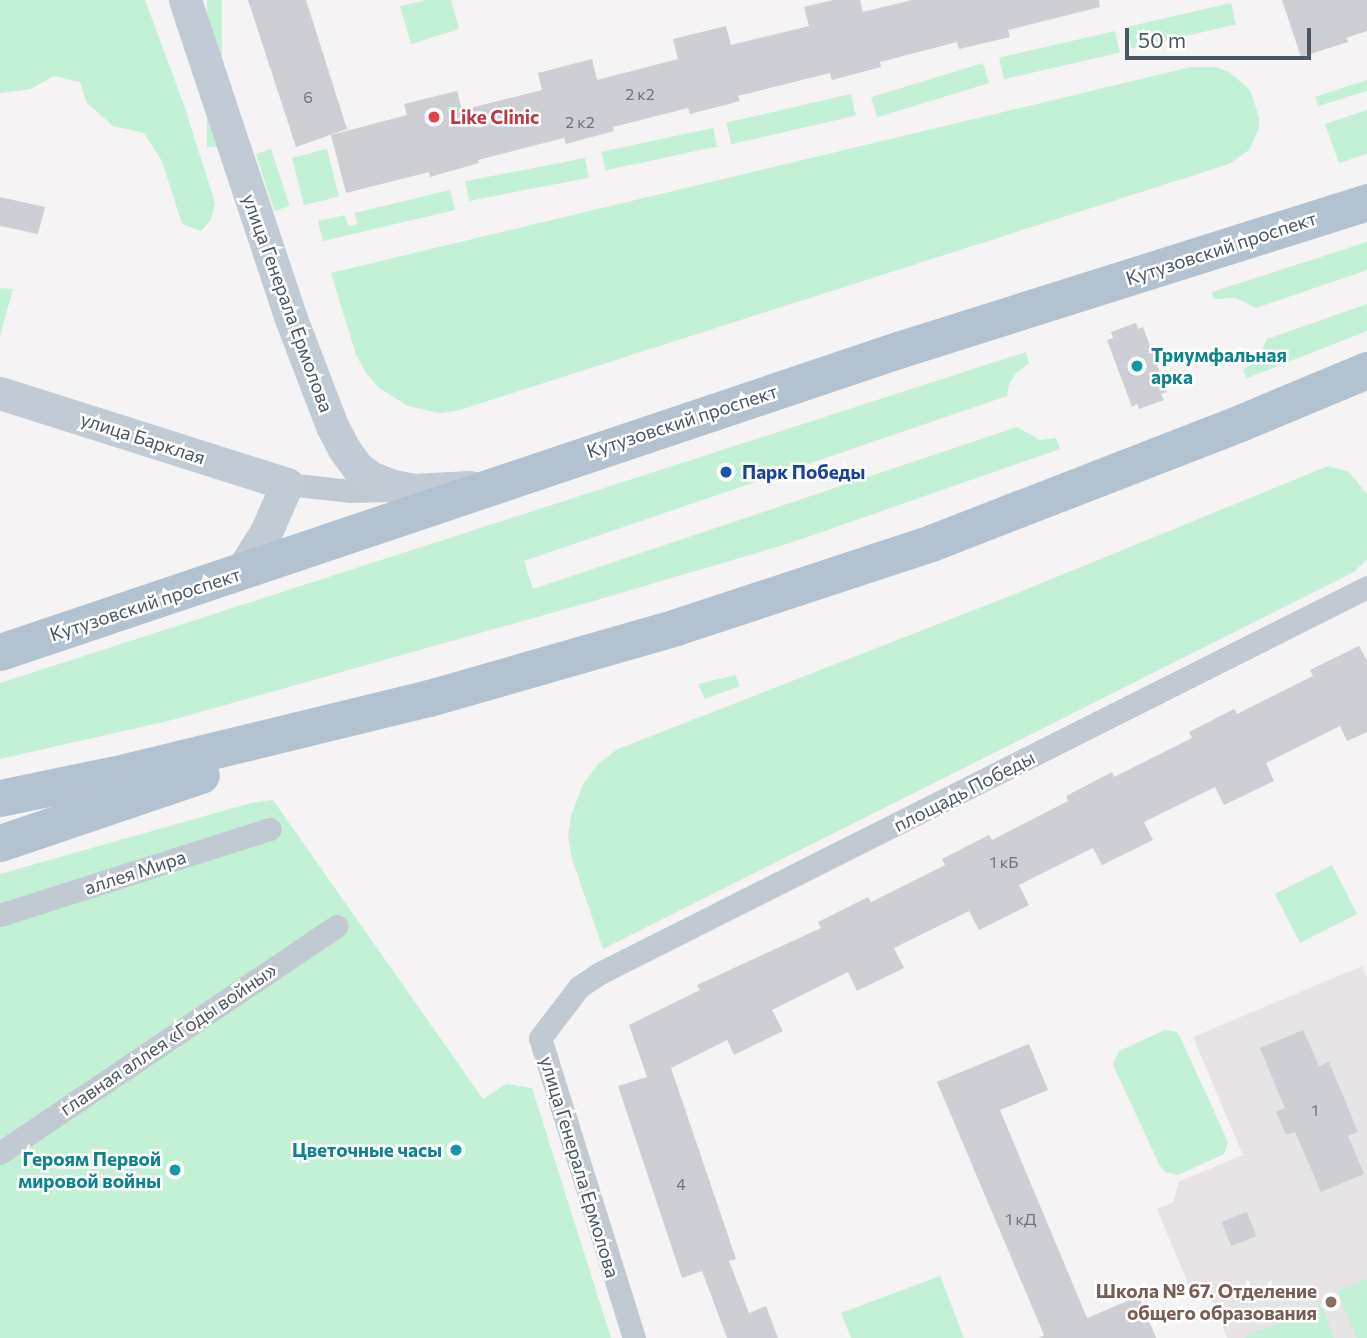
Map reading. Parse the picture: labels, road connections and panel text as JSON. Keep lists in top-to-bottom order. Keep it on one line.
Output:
{"streets":{"main road":["Кутузовский проспект","улица Генерала Ермолова","улица Барклая"],"street":["площадь Победы","аллея Мира","главная аллея «Годы войны»"]},"crossings":[["Кутузовский проспект","улица Генерала Ермолова"],["улица Генерала Ермолова","площадь Победы"]],"places":["Like Clinic","Триумфальная арка","Парк Победы","Цветочные часы","Героям Первой мировой войны","Школа № 67. Отделение общего образования"],"house_numbers":["2 к2","6","2 к2","1 кБ","1","4","1 кД"],"scale_bar":"50 m"}
